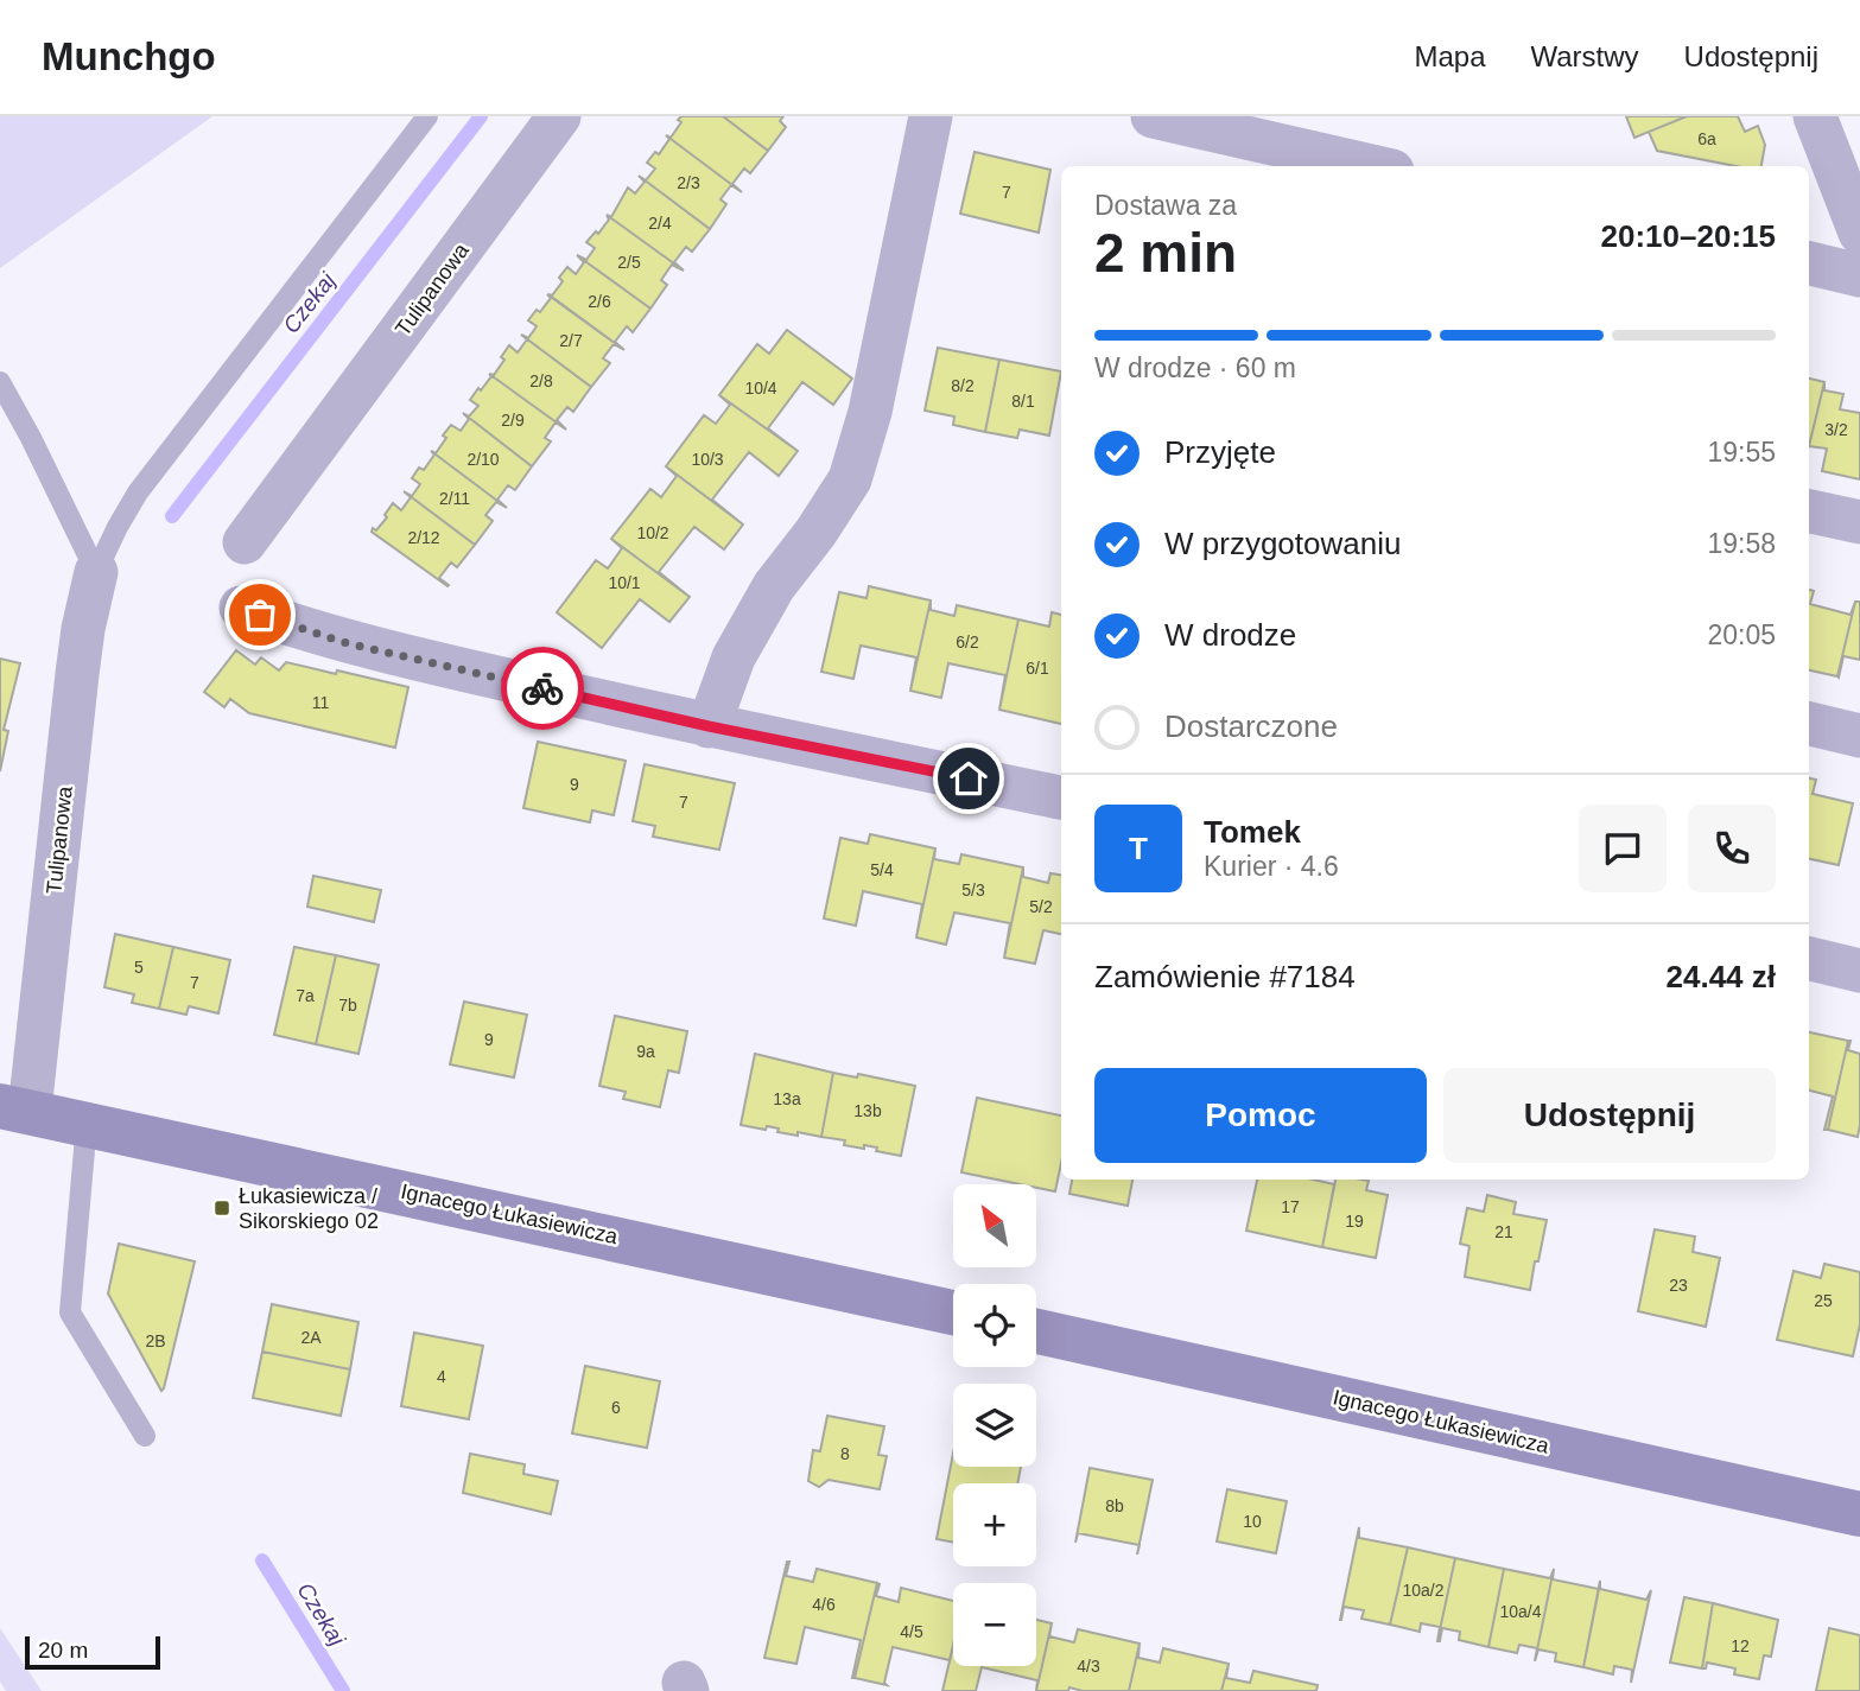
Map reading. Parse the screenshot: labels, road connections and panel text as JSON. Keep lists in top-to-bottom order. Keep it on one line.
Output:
{"streets":{"street":["Tulipanowa","Ignacego Łukasiewicza"]},"crossings":[["Tulipanowa","Ignacego Łukasiewicza"]],"water":["Czekaj"],"places":{"transit":["Łukasiewicza / Sikorskiego 02"]},"house_numbers":["6a","2/3","7","2/4","2/5","2/6","2/7","2/8","8/2","10/4","8/1","2/9","3/2","2/10","10/3","2/11","10/2","2/12","10/1","6/2","6/1","11","9","7","5/4","5/3","5/2","5","7","7a","7b","9","9a","13a","13b","17","19","21","23","25","2A","2B","4","6","8","8b","10","10a/2","4/6","10a/4","4/5","12","4/3"],"scale_bar":"20 m","north":"top left","page":{"header":"Munchgo","nav":["Mapa","Warstwy","Udostępnij"],"heading":["2 min","Dostawa za","20:10–20:15"],"panel":["Tomek","Kurier · 4.6","Zamówienie #7184","24.44 zł"],"bar":"W drodze · 60 m","list":[["Przyjęte","19:55"],["W przygotowaniu","19:58"],["W drodze","20:05"],"Dostarczone"],"round":"T","buttons":["Pomoc","Udostępnij"],"map_buttons":["+","−"],"scale":"20 m"}}
